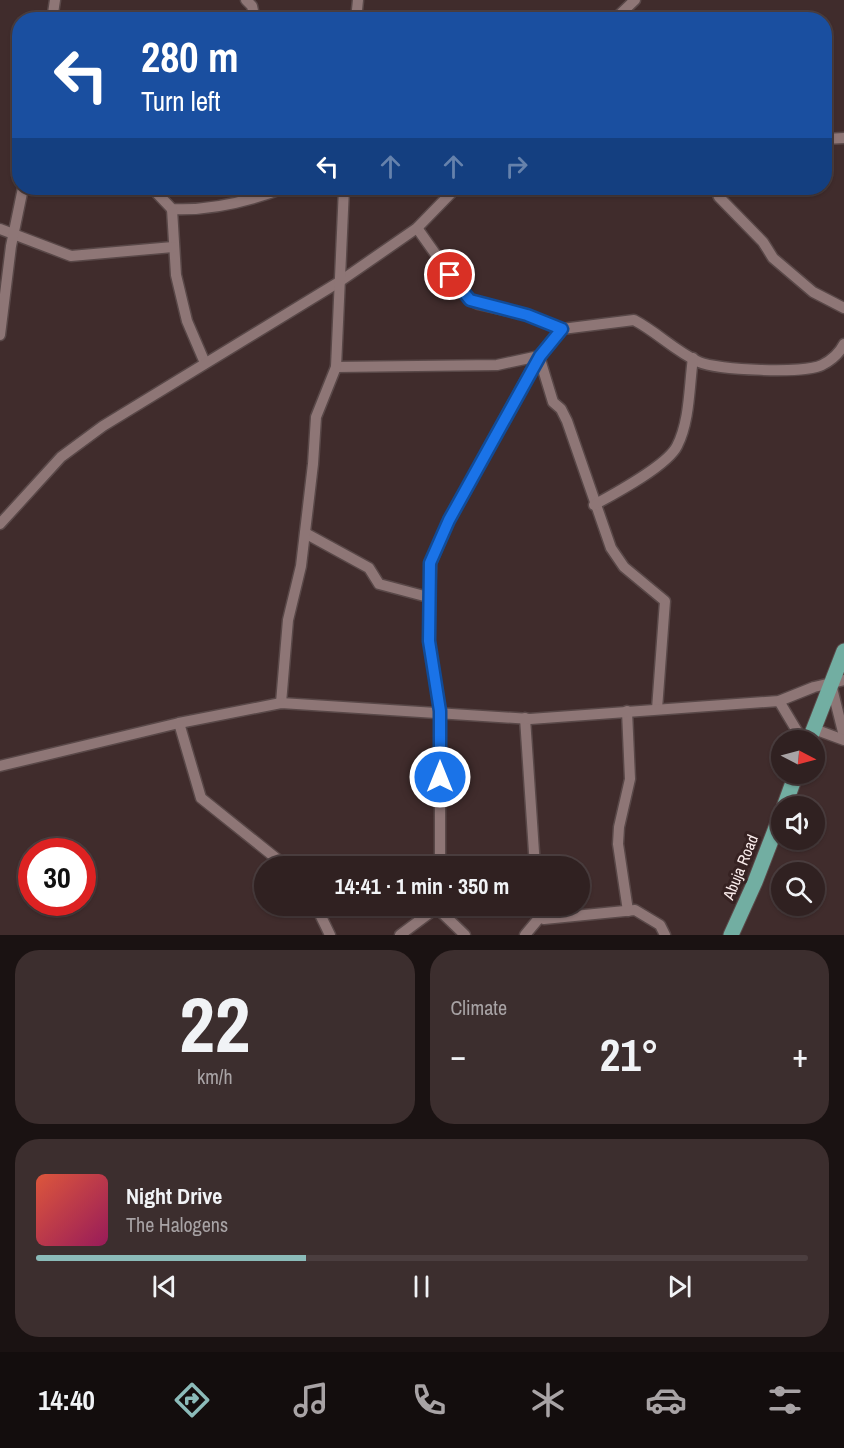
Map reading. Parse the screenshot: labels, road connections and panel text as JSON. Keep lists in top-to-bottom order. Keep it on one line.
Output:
{"streets":{"main road":["Abuja Road"]},"north":"right","page":{"turn":["280 m","Turn left"],"limit":"30","trip":"14:41 · 1 min · 350 m","tile":[["22","km/h"],"Climate"],"heat":["−","21°","+"],"song":["Night Drive","The Halogens"],"tabs":"14:40"}}
